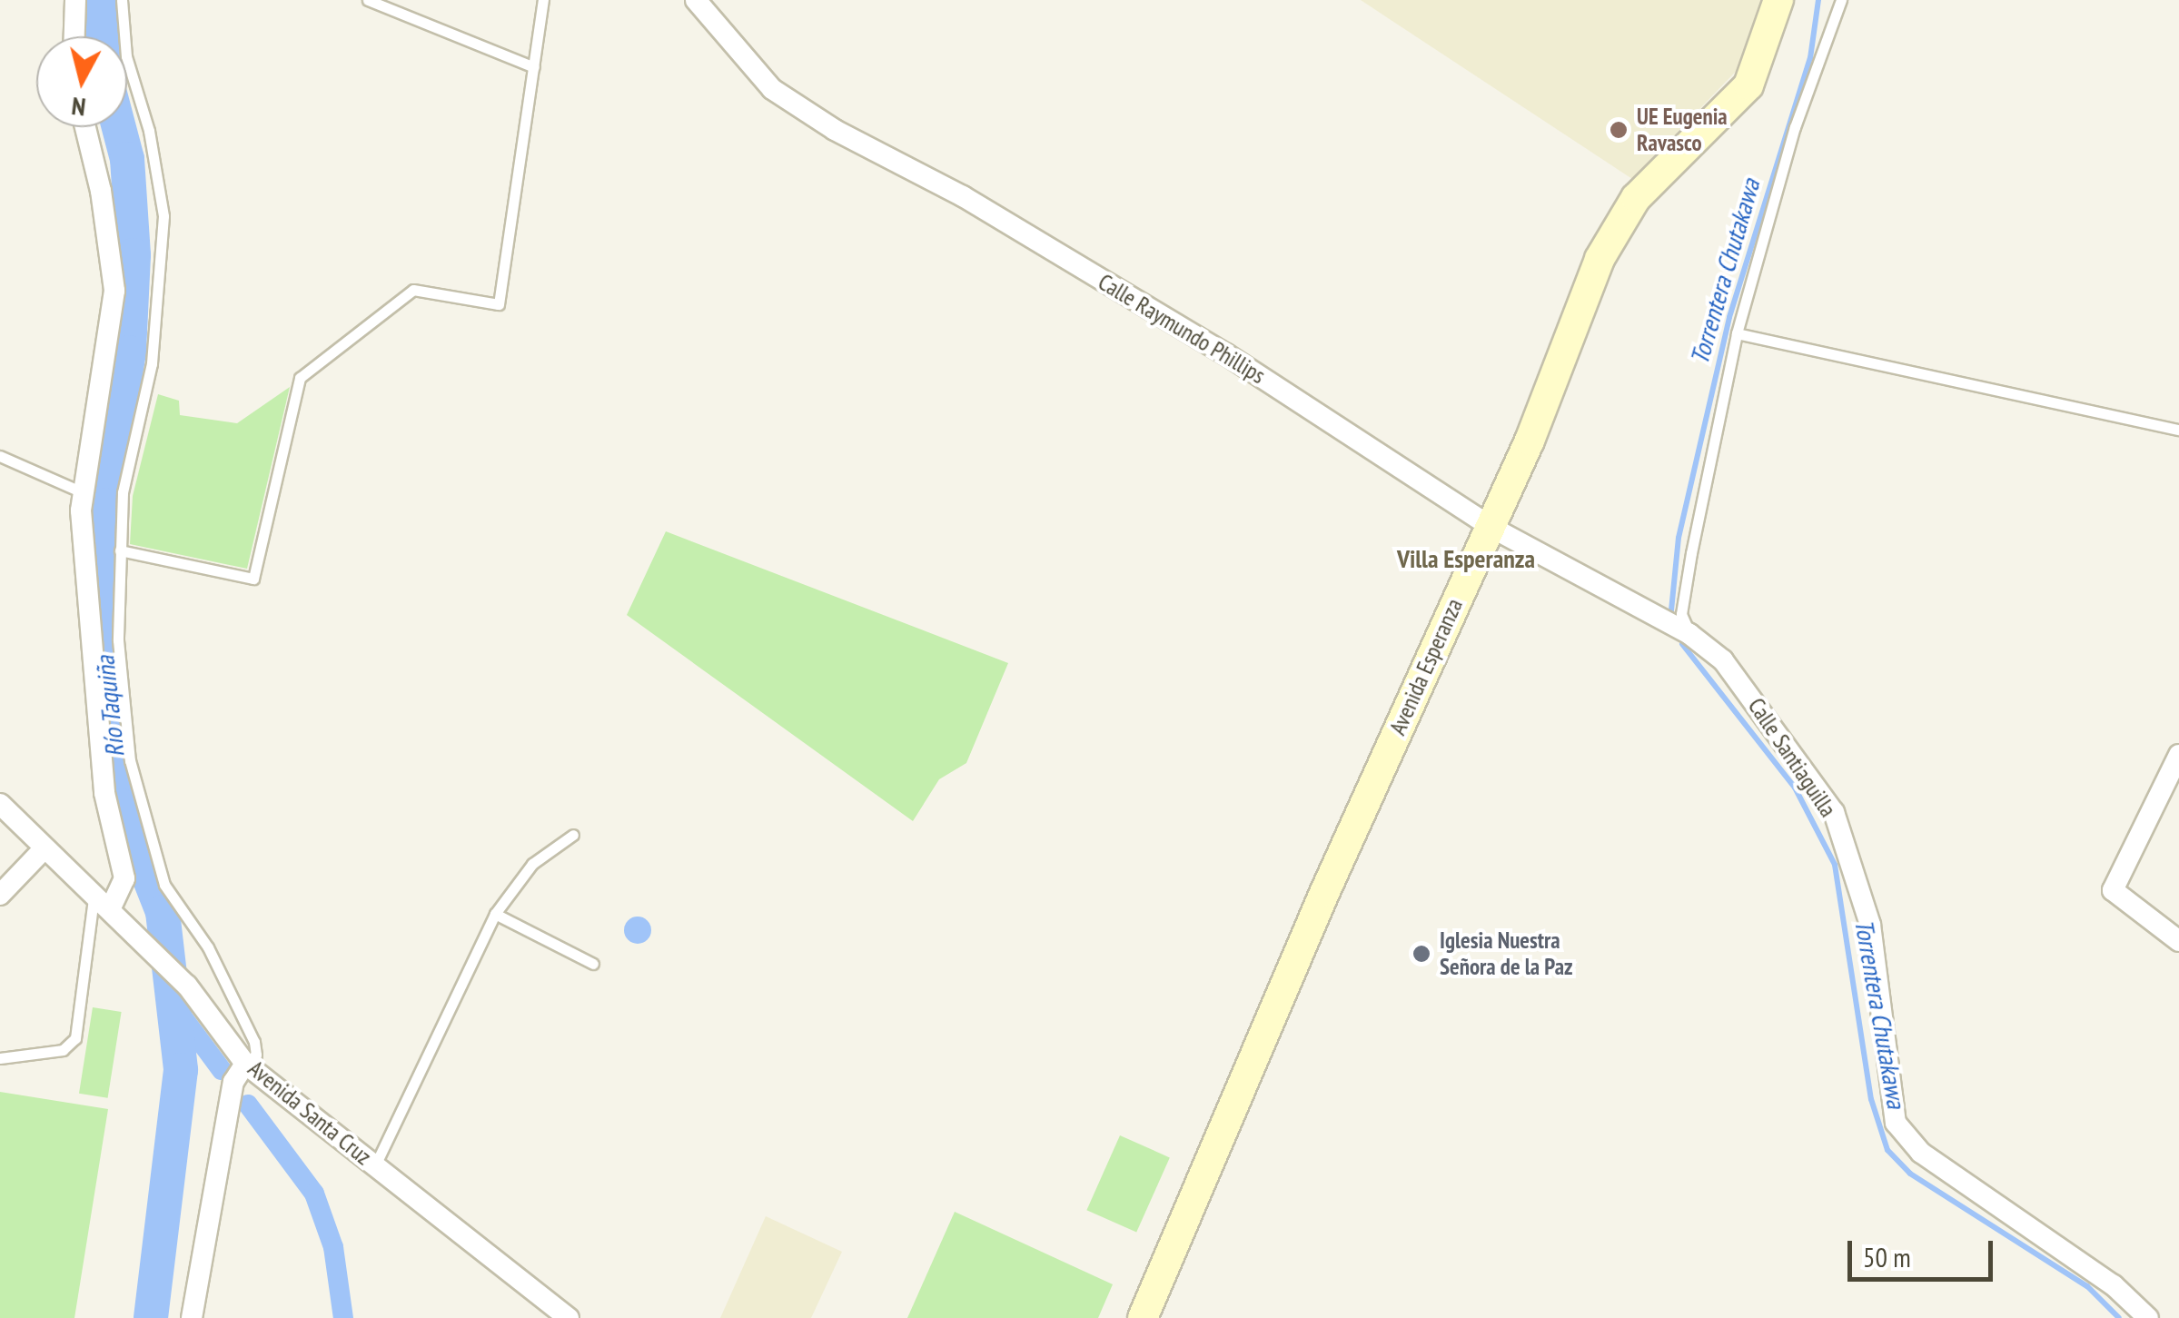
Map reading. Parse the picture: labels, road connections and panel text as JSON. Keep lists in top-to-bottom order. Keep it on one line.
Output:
{"streets":{"main road":["Avenida Esperanza"],"street":["Calle Raymundo Phillips","Calle Santiaguilla","Avenida Santa Cruz"]},"crossings":[["Calle Raymundo Phillips","Avenida Esperanza"],["Calle Raymundo Phillips","Calle Santiaguilla"]],"districts":["Villa Esperanza"],"water":["Torrentera Chutakawa","Río Taquiña"],"places":["UE Eugenia Ravasco","Iglesia Nuestra Señora de la Paz"],"scale_bar":"50 m","north":"bottom"}
